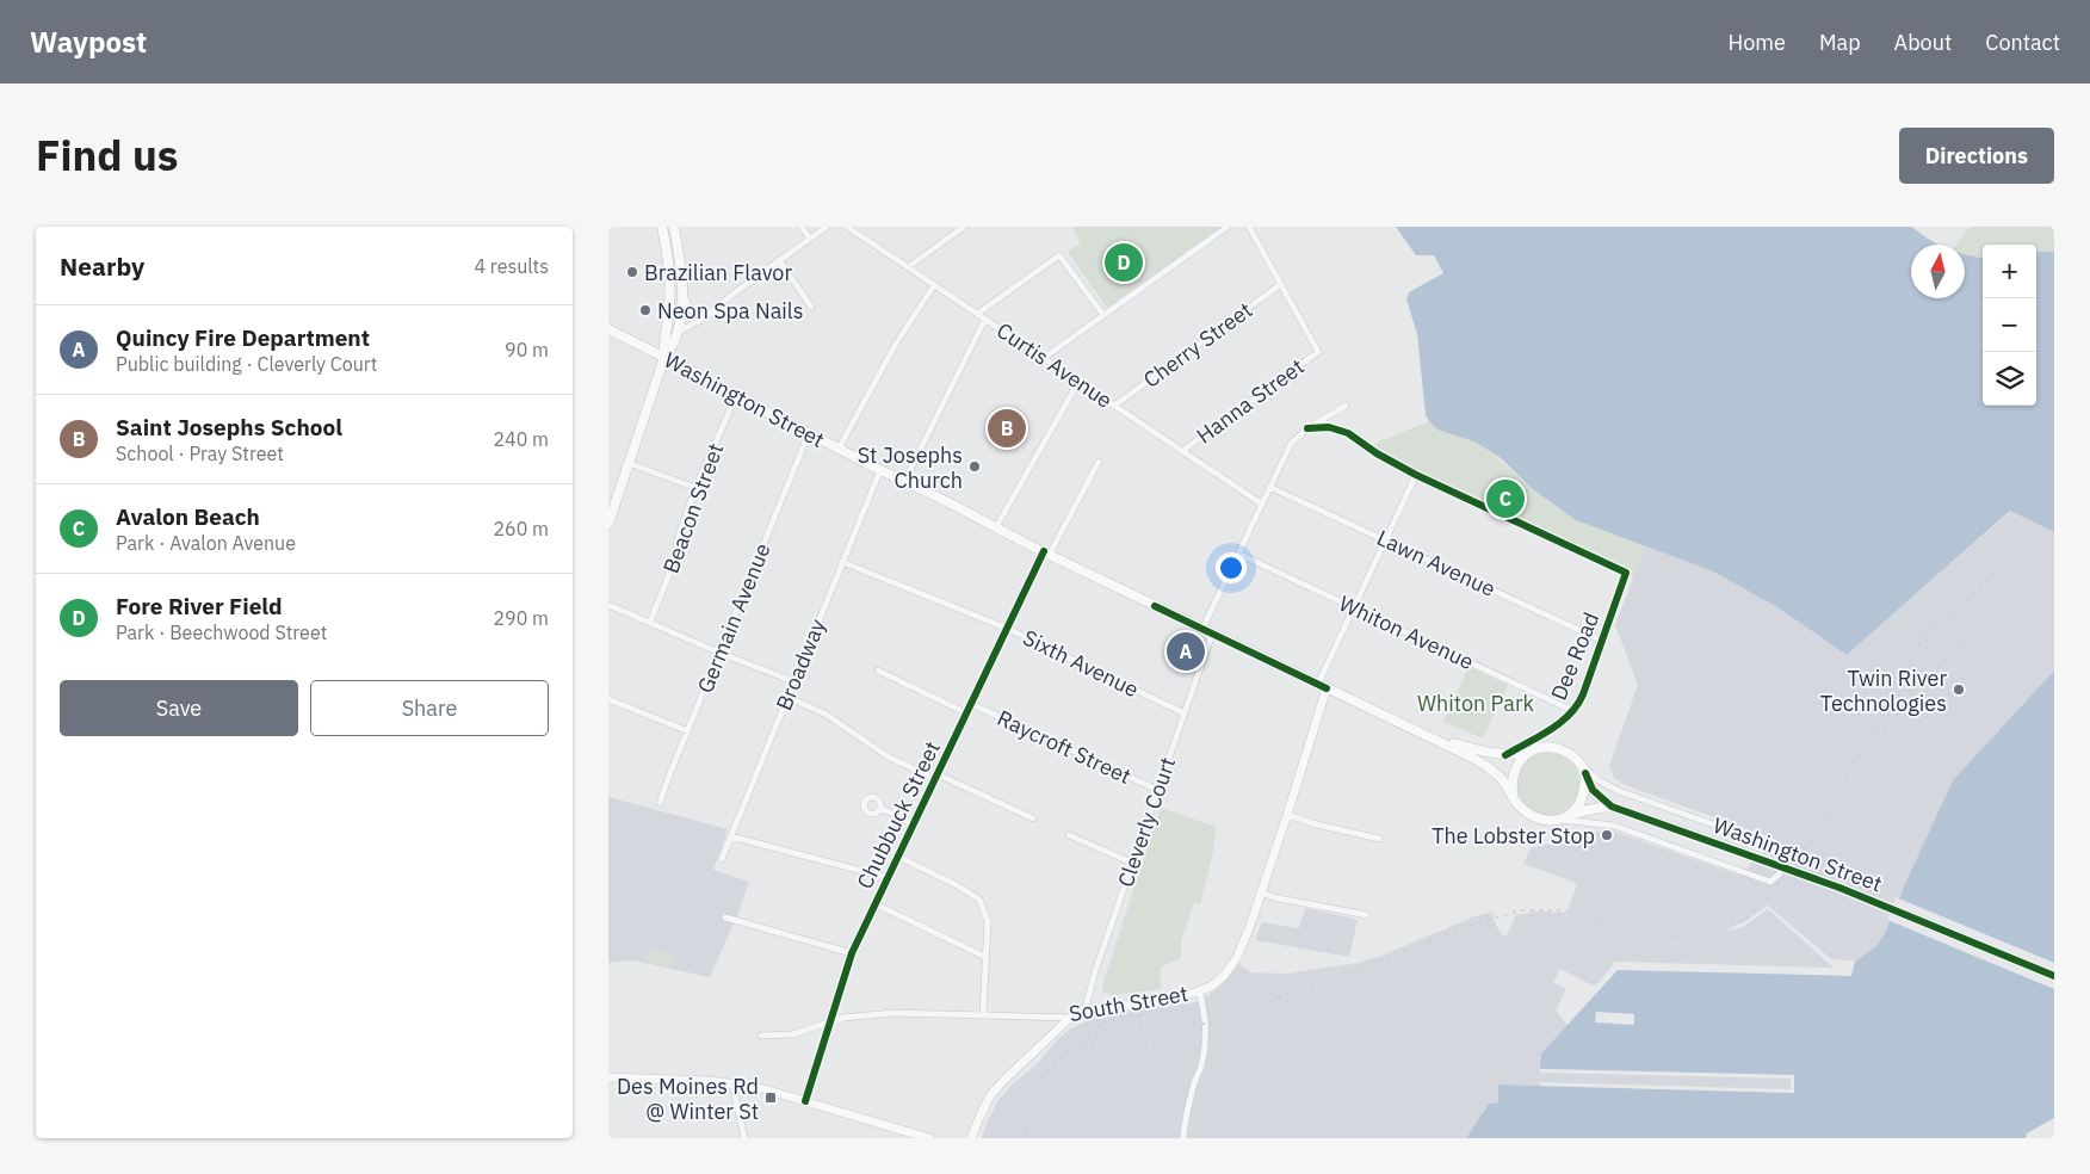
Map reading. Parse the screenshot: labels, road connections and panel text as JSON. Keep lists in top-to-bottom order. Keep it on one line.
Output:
{"streets":{"main road":["Washington Street","South Street"],"street":["Cherry Street","Curtis Avenue","Hanna Street","Beacon Street","Lawn Avenue","Germain Avenue","Whiton Avenue","Dee Road","Sixth Avenue","Broadway","Raycroft Street","Chubbuck Street","Cleverly Court"]},"crossings":[["Cherry Street","Curtis Avenue"],["Cherry Street","Hanna Street"],["Curtis Avenue","Hanna Street"],["Curtis Avenue","Cleverly Court"],["Washington Street","Beacon Street"],["Washington Street","Germain Avenue"],["Washington Street","Dee Road"],["Washington Street","Broadway"],["Washington Street","Chubbuck Street"],["Washington Street","Cleverly Court"],["Washington Street","South Street"],["Lawn Avenue","Dee Road"],["Lawn Avenue","Cleverly Court"],["Whiton Avenue","Dee Road"],["Whiton Avenue","Cleverly Court"],["Sixth Avenue","Broadway"],["Sixth Avenue","Chubbuck Street"],["Sixth Avenue","Cleverly Court"],["Raycroft Street","Chubbuck Street"],["Raycroft Street","Cleverly Court"],["Chubbuck Street","South Street"],["Cleverly Court","South Street"]],"parks":["Whiton Park"],"places":{"other":["Brazilian Flavor","Neon Spa Nails","St Josephs Church","Twin River Technologies","The Lobster Stop"],"transit":["Des Moines Rd @ Winter St"]},"north":"top","page":{"header":"Waypost","nav":["Home","Map","About","Contact"],"title":"Find us","buttons":["Directions",["Save","Share"]],"heading":["Nearby","4 results"],"pins":["D","B","C","A"],"map_buttons":["+","−"],"list":[{"mark":"A","name":"Quincy Fire Department","note":"Public building · Cleverly Court","value":"90 m"},{"mark":"B","name":"Saint Josephs School","note":"School · Pray Street","value":"240 m"},{"mark":"C","name":"Avalon Beach","note":"Park · Avalon Avenue","value":"260 m"},{"mark":"D","name":"Fore River Field","note":"Park · Beechwood Street","value":"290 m"}]}}
